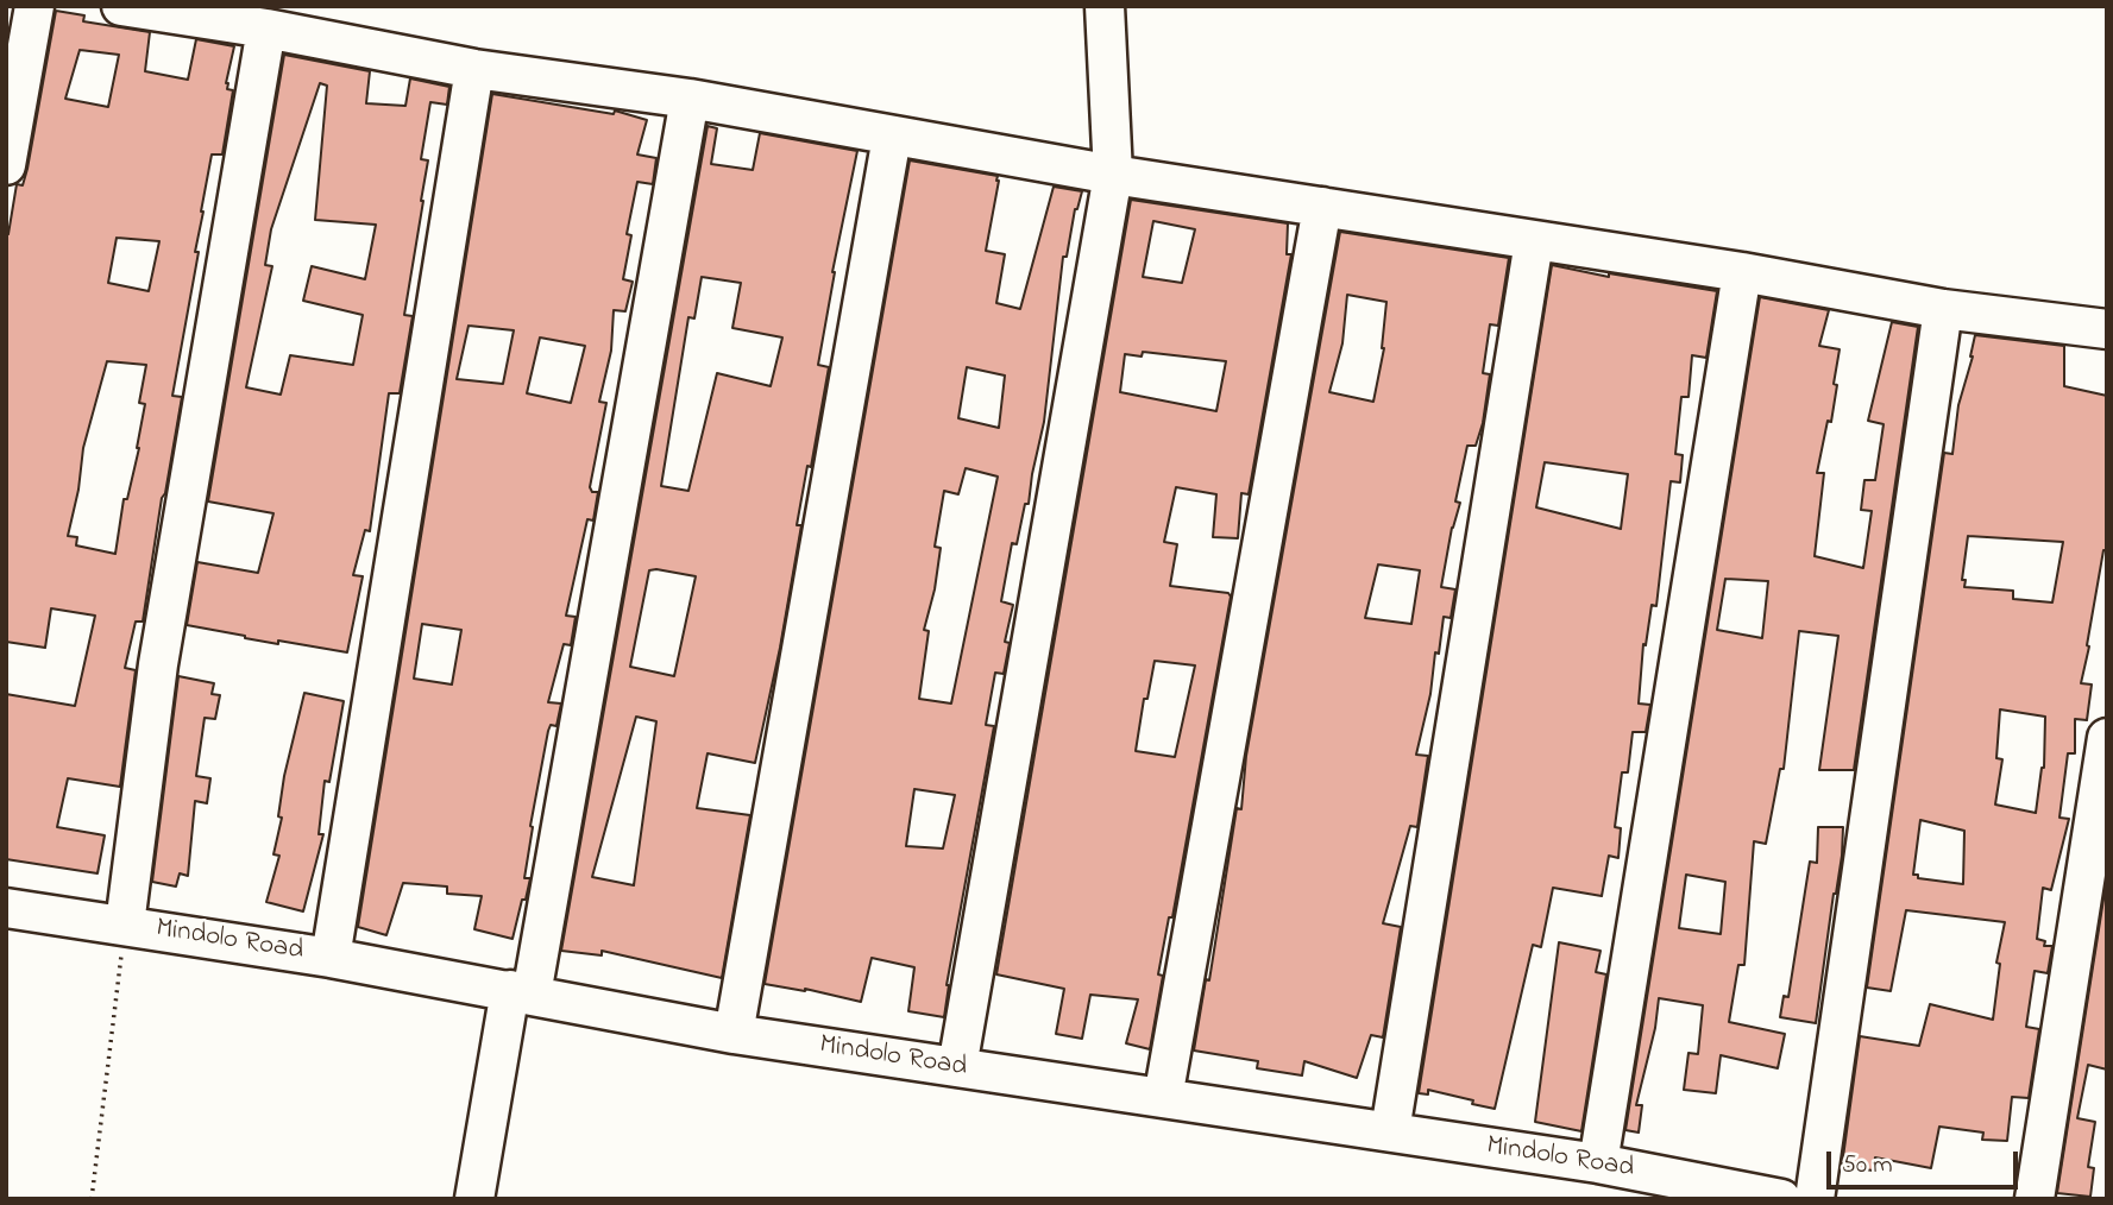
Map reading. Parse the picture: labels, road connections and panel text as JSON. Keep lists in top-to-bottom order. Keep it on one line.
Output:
{"streets":{"street":["Mindolo Road"]},"scale_bar":"50 m"}
